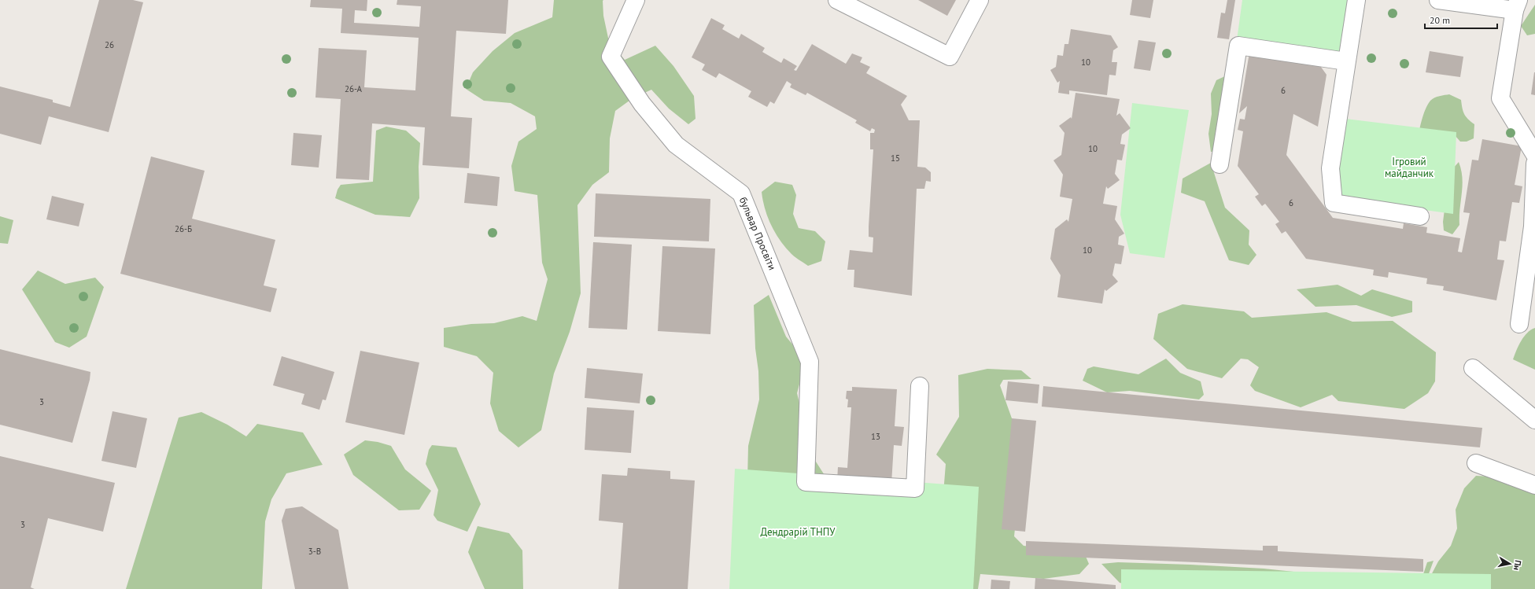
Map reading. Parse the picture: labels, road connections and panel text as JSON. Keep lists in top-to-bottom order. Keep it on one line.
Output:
{"streets":{"street":["бульвар Просвіти"]},"parks":["Ігровий майданчик","Дендрарій ТНПУ"],"house_numbers":["26","10","26-А","6","10","15","6","26-Б","10","3","13","3","3-В"],"scale_bar":"20 m","north":"right"}
